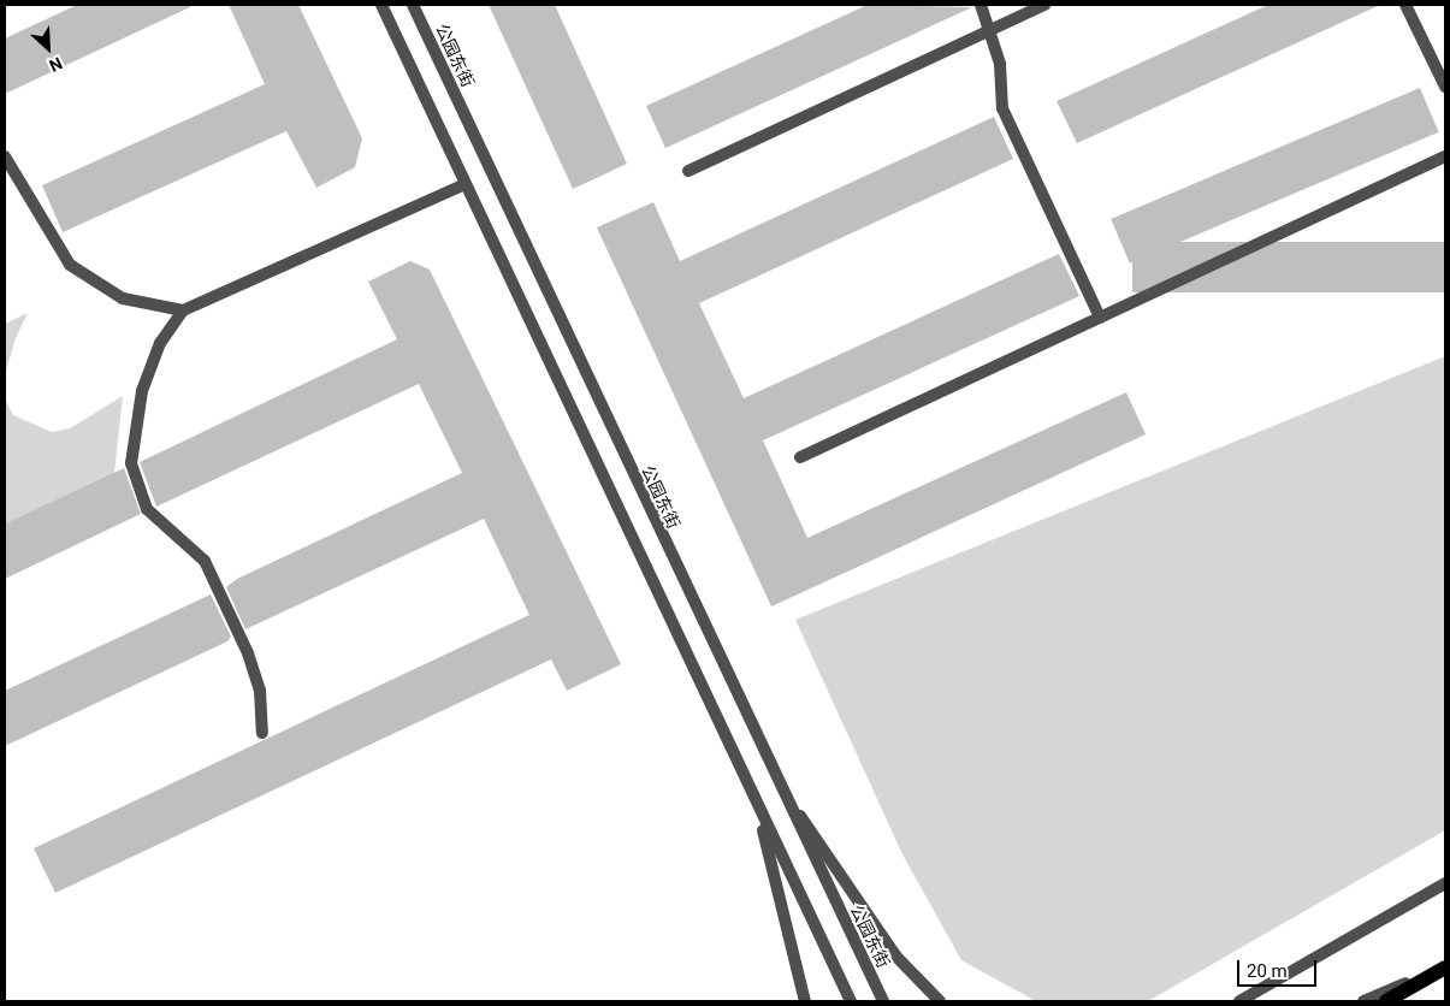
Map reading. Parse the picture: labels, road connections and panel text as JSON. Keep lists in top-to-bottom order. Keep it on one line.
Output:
{"streets":{"street":["公园东街"]},"scale_bar":"20 m","north":"bottom right"}
